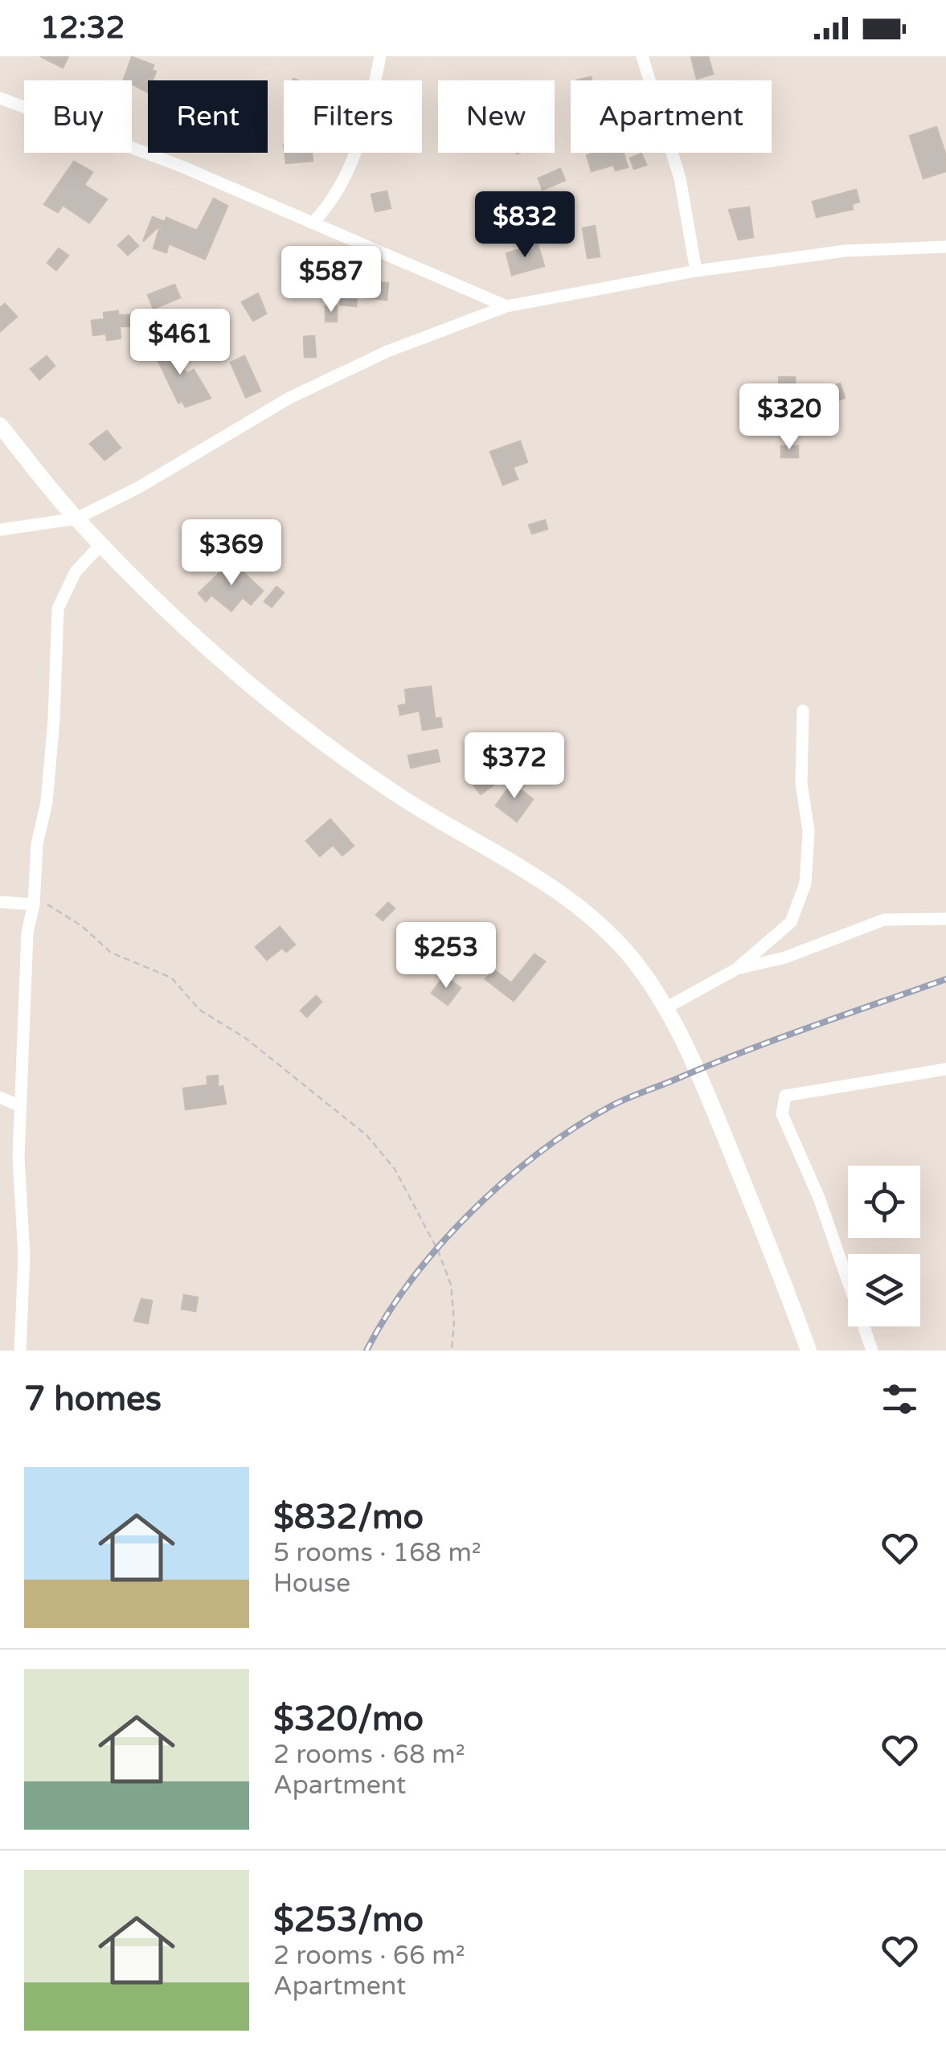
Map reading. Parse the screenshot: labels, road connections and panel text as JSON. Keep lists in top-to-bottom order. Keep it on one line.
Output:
{"page":{"status":"12:32","chip":["Buy","Rent","Filters","New","Apartment"],"price":["$832","$587","$461","$320","$369","$372","$253"],"heading":"7 homes","list":[{"name":"$832/mo","note":"5 rooms · 168 m² · House"},{"name":"$320/mo","note":"2 rooms · 68 m² · Apartment"},{"name":"$253/mo","note":"2 rooms · 66 m² · Apartment"}]}}
